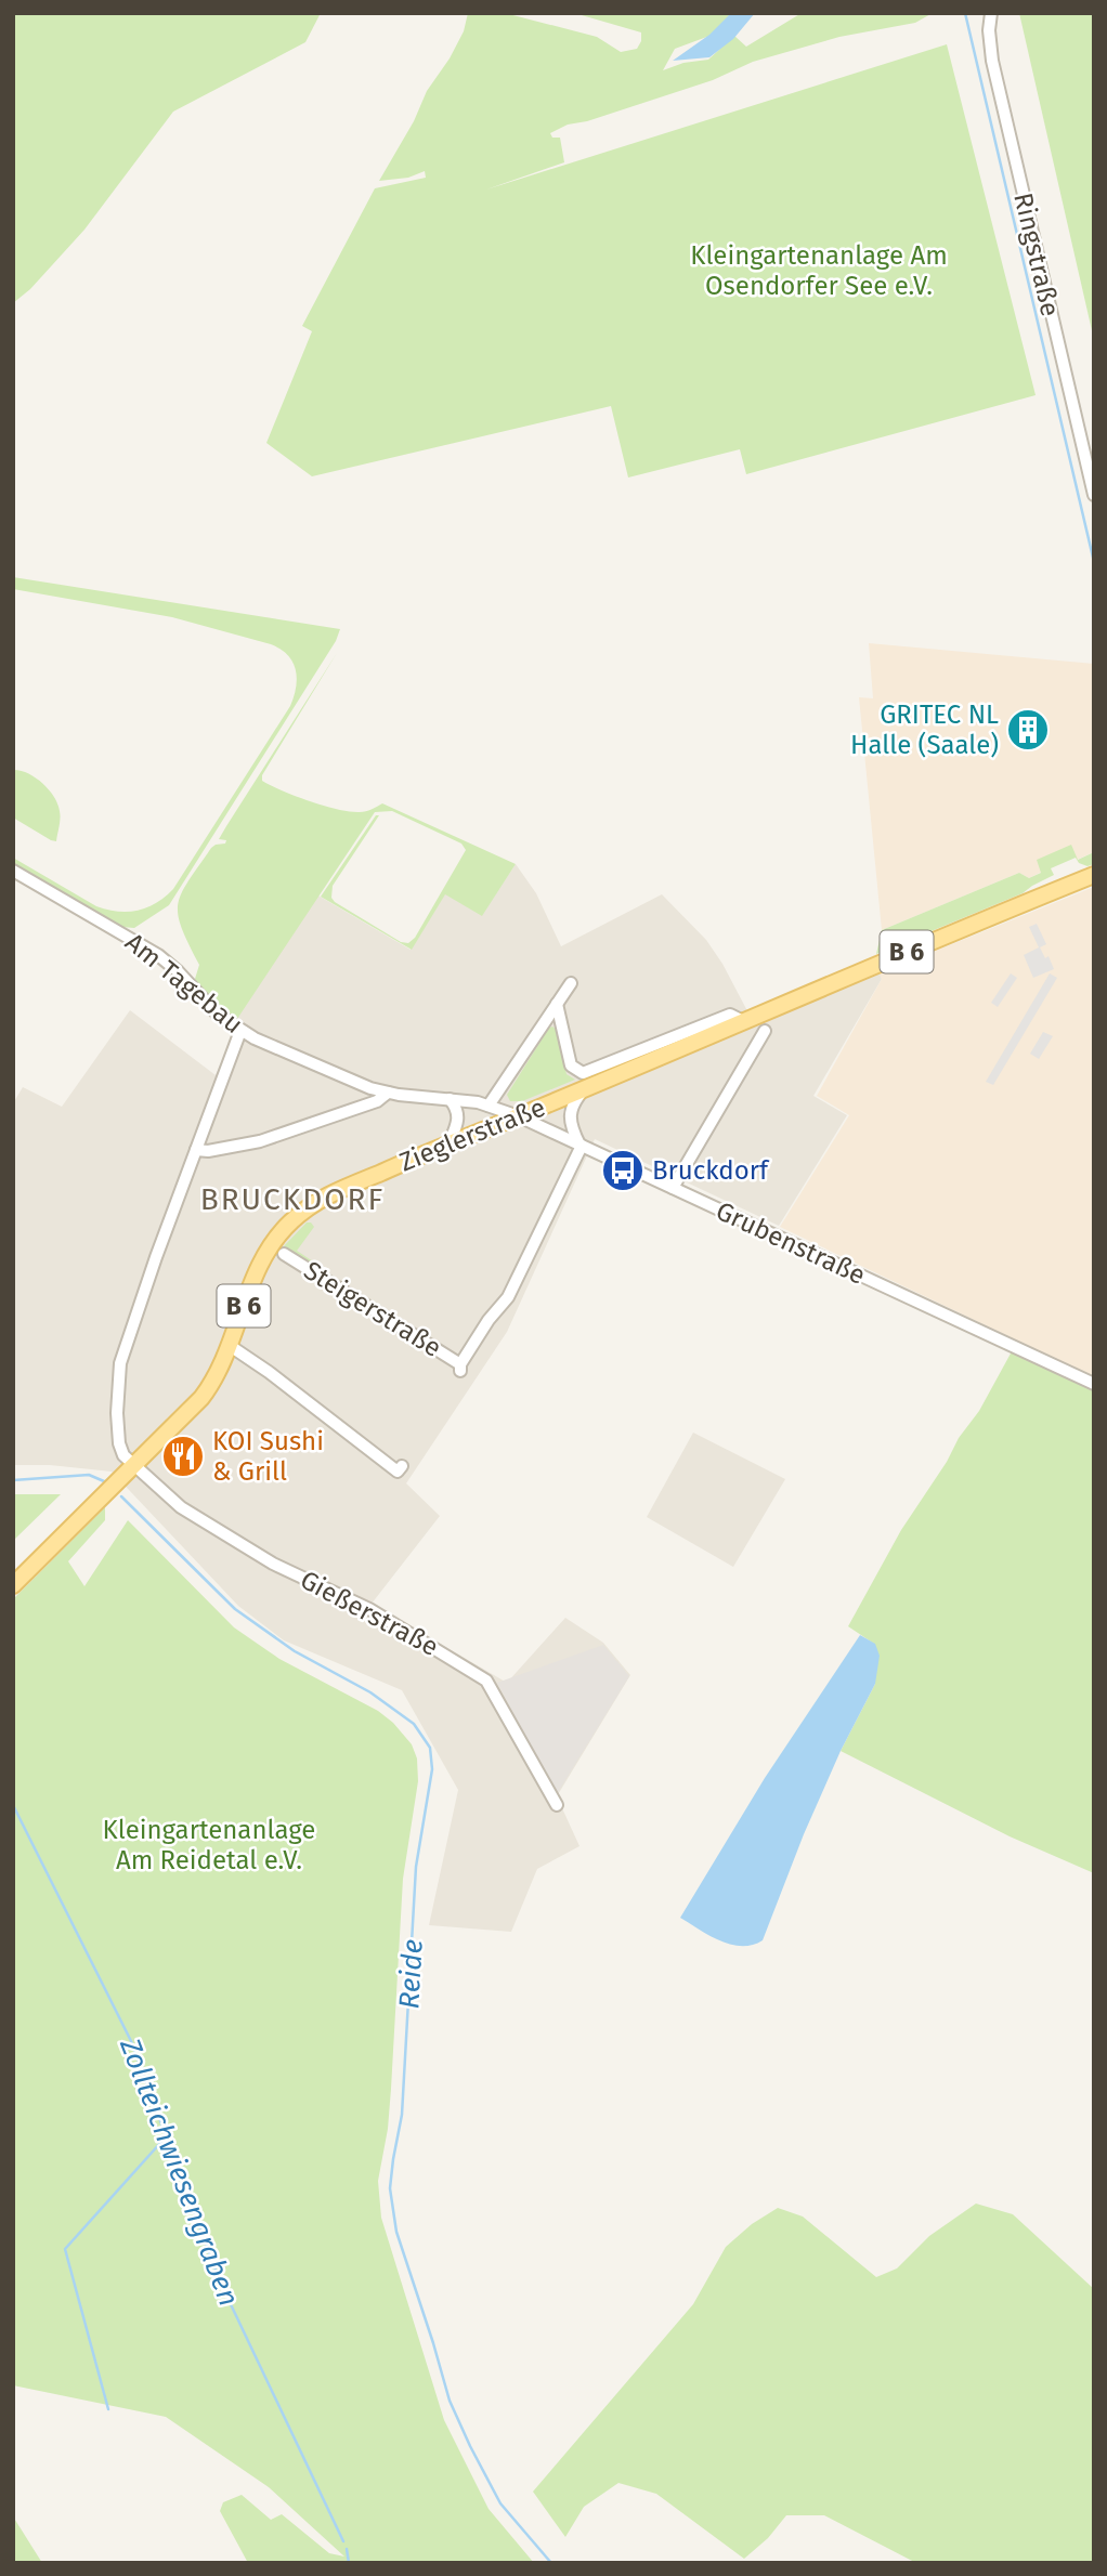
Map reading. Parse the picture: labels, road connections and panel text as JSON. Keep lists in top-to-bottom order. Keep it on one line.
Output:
{"streets":{"main road":["B 6","Zieglerstraße"],"street":["Ringstraße","Am Tagebau","Grubenstraße","Steigerstraße","Gießerstraße"]},"crossings":[["Am Tagebau","Zieglerstraße"],["Am Tagebau","Grubenstraße"],["Am Tagebau","Gießerstraße"],["Zieglerstraße","Grubenstraße"],["Zieglerstraße","Gießerstraße"],["Grubenstraße","Steigerstraße"]],"districts":["BRUCKDORF"],"water":["Reide","Zollteichwiesengraben"],"parks":["Kleingartenanlage Am Osendorfer See e.V.","Kleingartenanlage Am Reidetal e.V."],"places":{"building":["GRITEC NL Halle (Saale)"],"bus stop":["Bruckdorf"],"restaurant":["KOI Sushi & Grill"]}}
